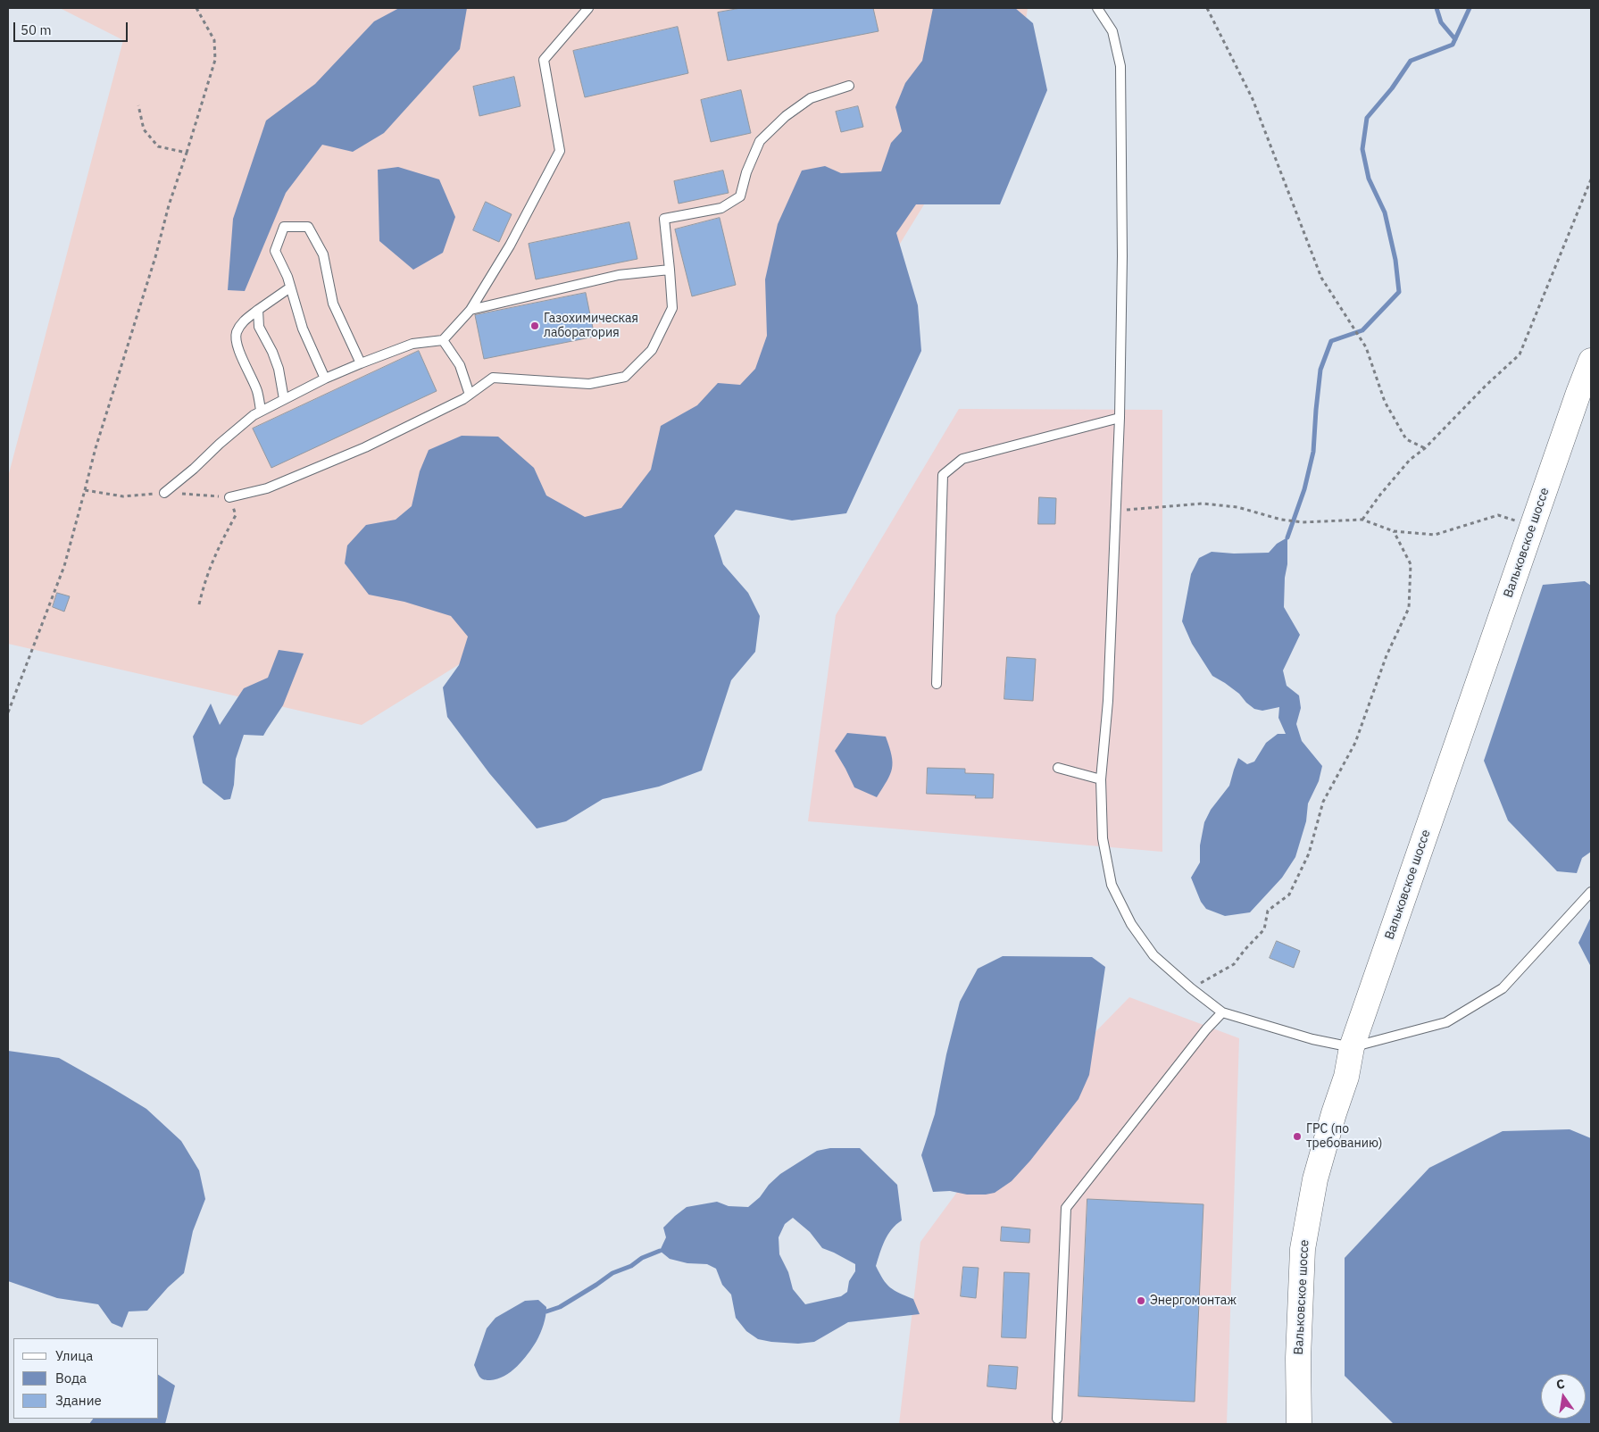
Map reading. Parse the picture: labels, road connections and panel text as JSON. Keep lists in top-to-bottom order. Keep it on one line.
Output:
{"streets":{"main road":["Вальковское шоссе"]},"places":["Газохимическая лаборатория","ГРС (по требованию)","Энергомонтаж"],"legend":["Улица","Вода","Здание"],"scale_bar":"50 m","north":"top"}
